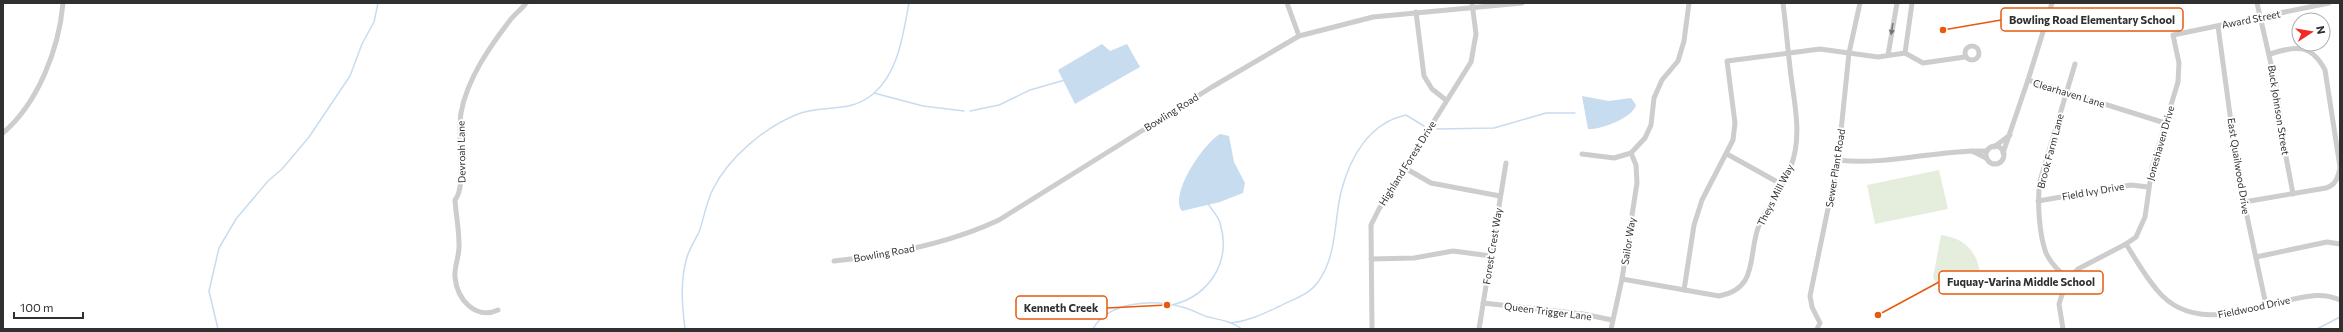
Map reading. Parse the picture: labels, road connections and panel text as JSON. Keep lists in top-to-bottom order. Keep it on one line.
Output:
{"streets":{"street":["Award Street","Clearhaven Lane","Buck Johnson Street","Bowling Road","Joneshaven Drive","Brook Farm Lane","Devroah Lane","Highland Forest Drive","East Quailwood Drive","Sewer Plant Road","Field Ivy Drive","Theys Mill Way","Sailor Way","Forest Crest Way","Fieldwood Drive","Queen Trigger Lane"]},"crossings":[["Award Street","Buck Johnson Street"],["Award Street","Joneshaven Drive"],["Award Street","East Quailwood Drive"],["Clearhaven Lane","Joneshaven Drive"],["Clearhaven Lane","Brook Farm Lane"],["Bowling Road","Highland Forest Drive"],["Joneshaven Drive","Brook Farm Lane"],["Joneshaven Drive","Field Ivy Drive"],["Joneshaven Drive","Fieldwood Drive"],["Brook Farm Lane","Field Ivy Drive"],["East Quailwood Drive","Fieldwood Drive"],["Theys Mill Way","Sailor Way"],["Sailor Way","Queen Trigger Lane"],["Forest Crest Way","Queen Trigger Lane"]],"places":["Bowling Road Elementary School","Kenneth Creek","Fuquay-Varina Middle School"],"scale_bar":"100 m","north":"right"}
